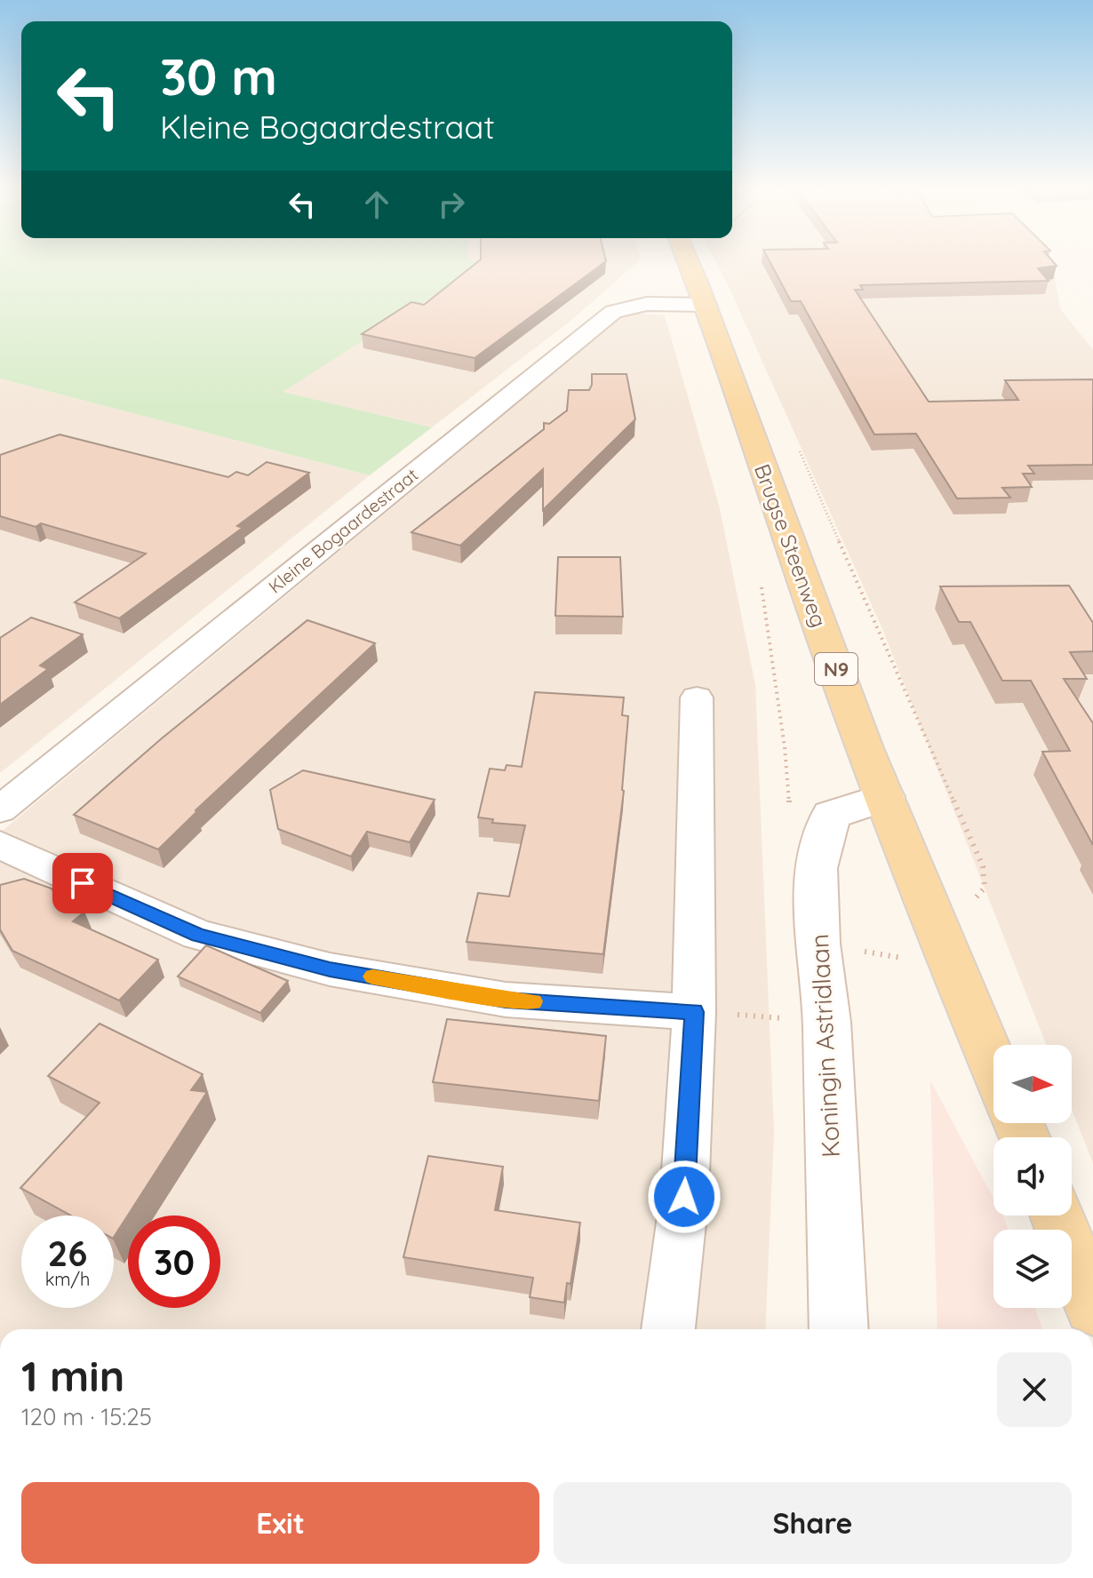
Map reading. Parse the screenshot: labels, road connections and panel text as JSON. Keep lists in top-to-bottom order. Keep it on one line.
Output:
{"streets":{"main road":["Brugse Steenweg","N9","Koningin Astridlaan"],"street":["Kleine Bogaardestraat"]},"crossings":[["Kleine Bogaardestraat","Brugse Steenweg"],["Brugse Steenweg","Koningin Astridlaan"]],"north":"right","page":{"turn":["30 m","Kleine Bogaardestraat"],"speed":"26 km/h","limit":"30","heading":["1 min","120 m · 15:25"],"buttons":["Exit","Share"]}}
